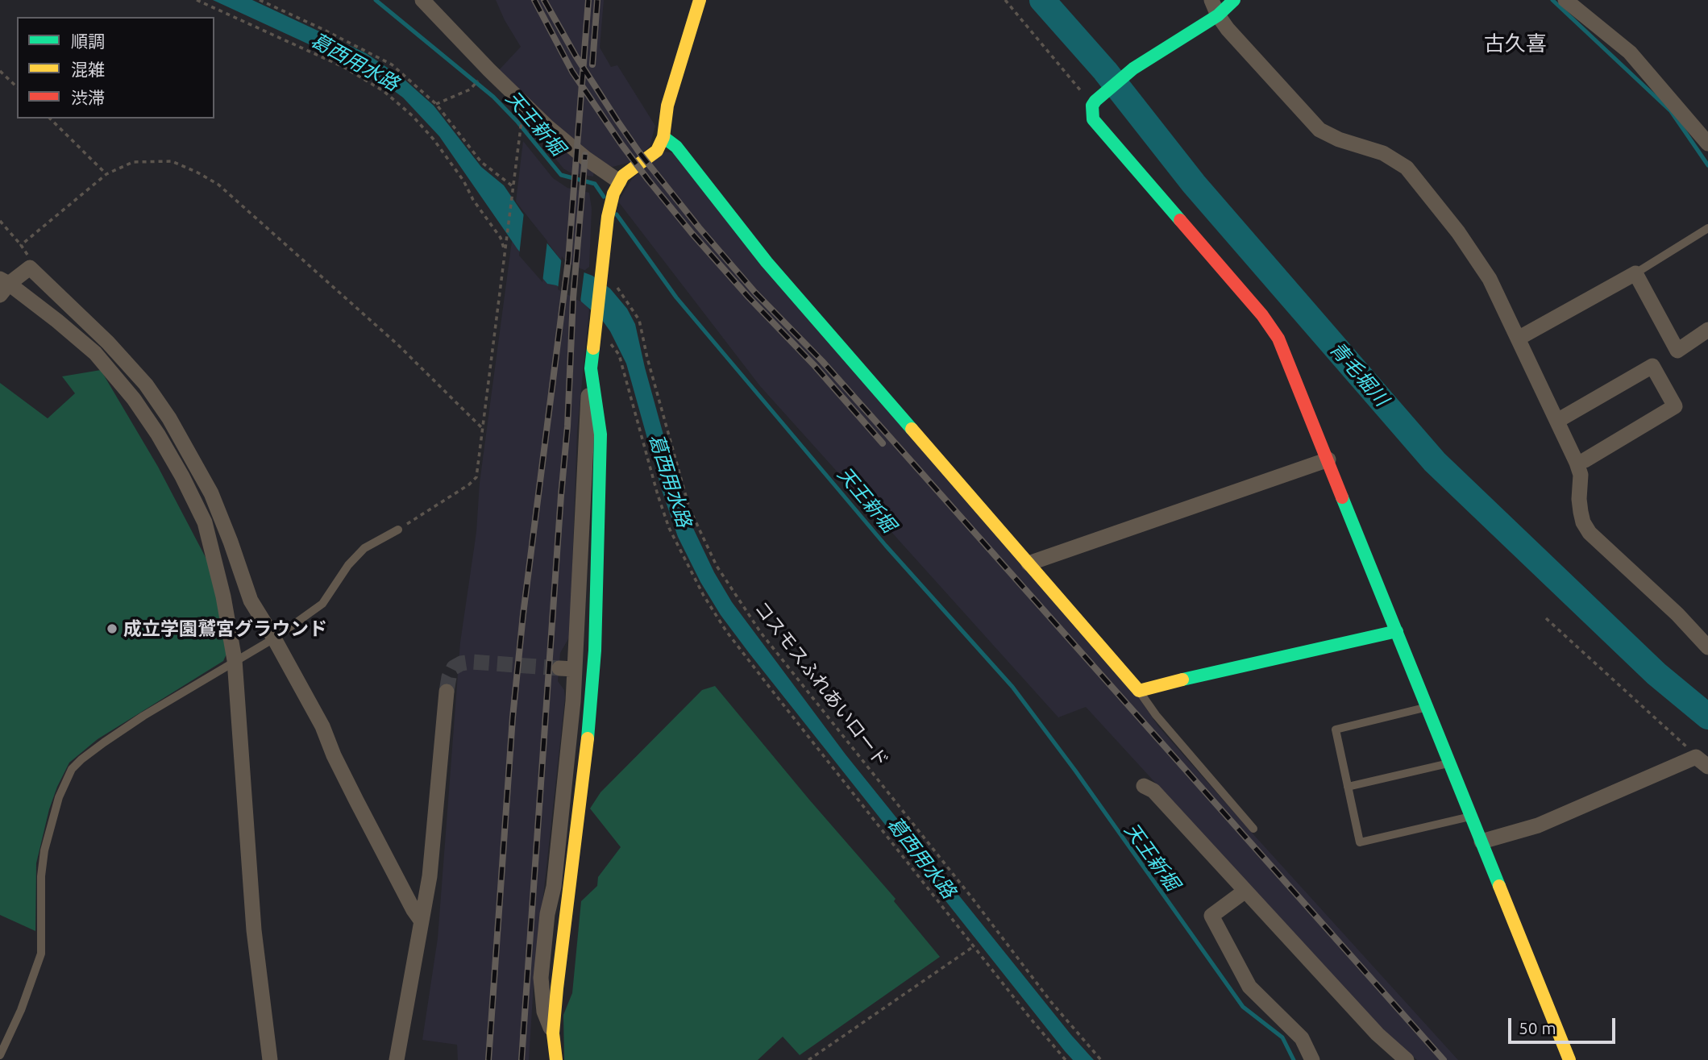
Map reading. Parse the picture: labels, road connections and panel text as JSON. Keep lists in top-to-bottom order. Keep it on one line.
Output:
{"streets":{"path":["コスモスふれあいロード"]},"districts":["古久喜"],"water":["葛西用水路","天王新堀","青毛堀川"],"places":["成立学園鷲宮グラウンド"],"legend":["順調","混雑","渋滞"],"scale_bar":"50 m"}
